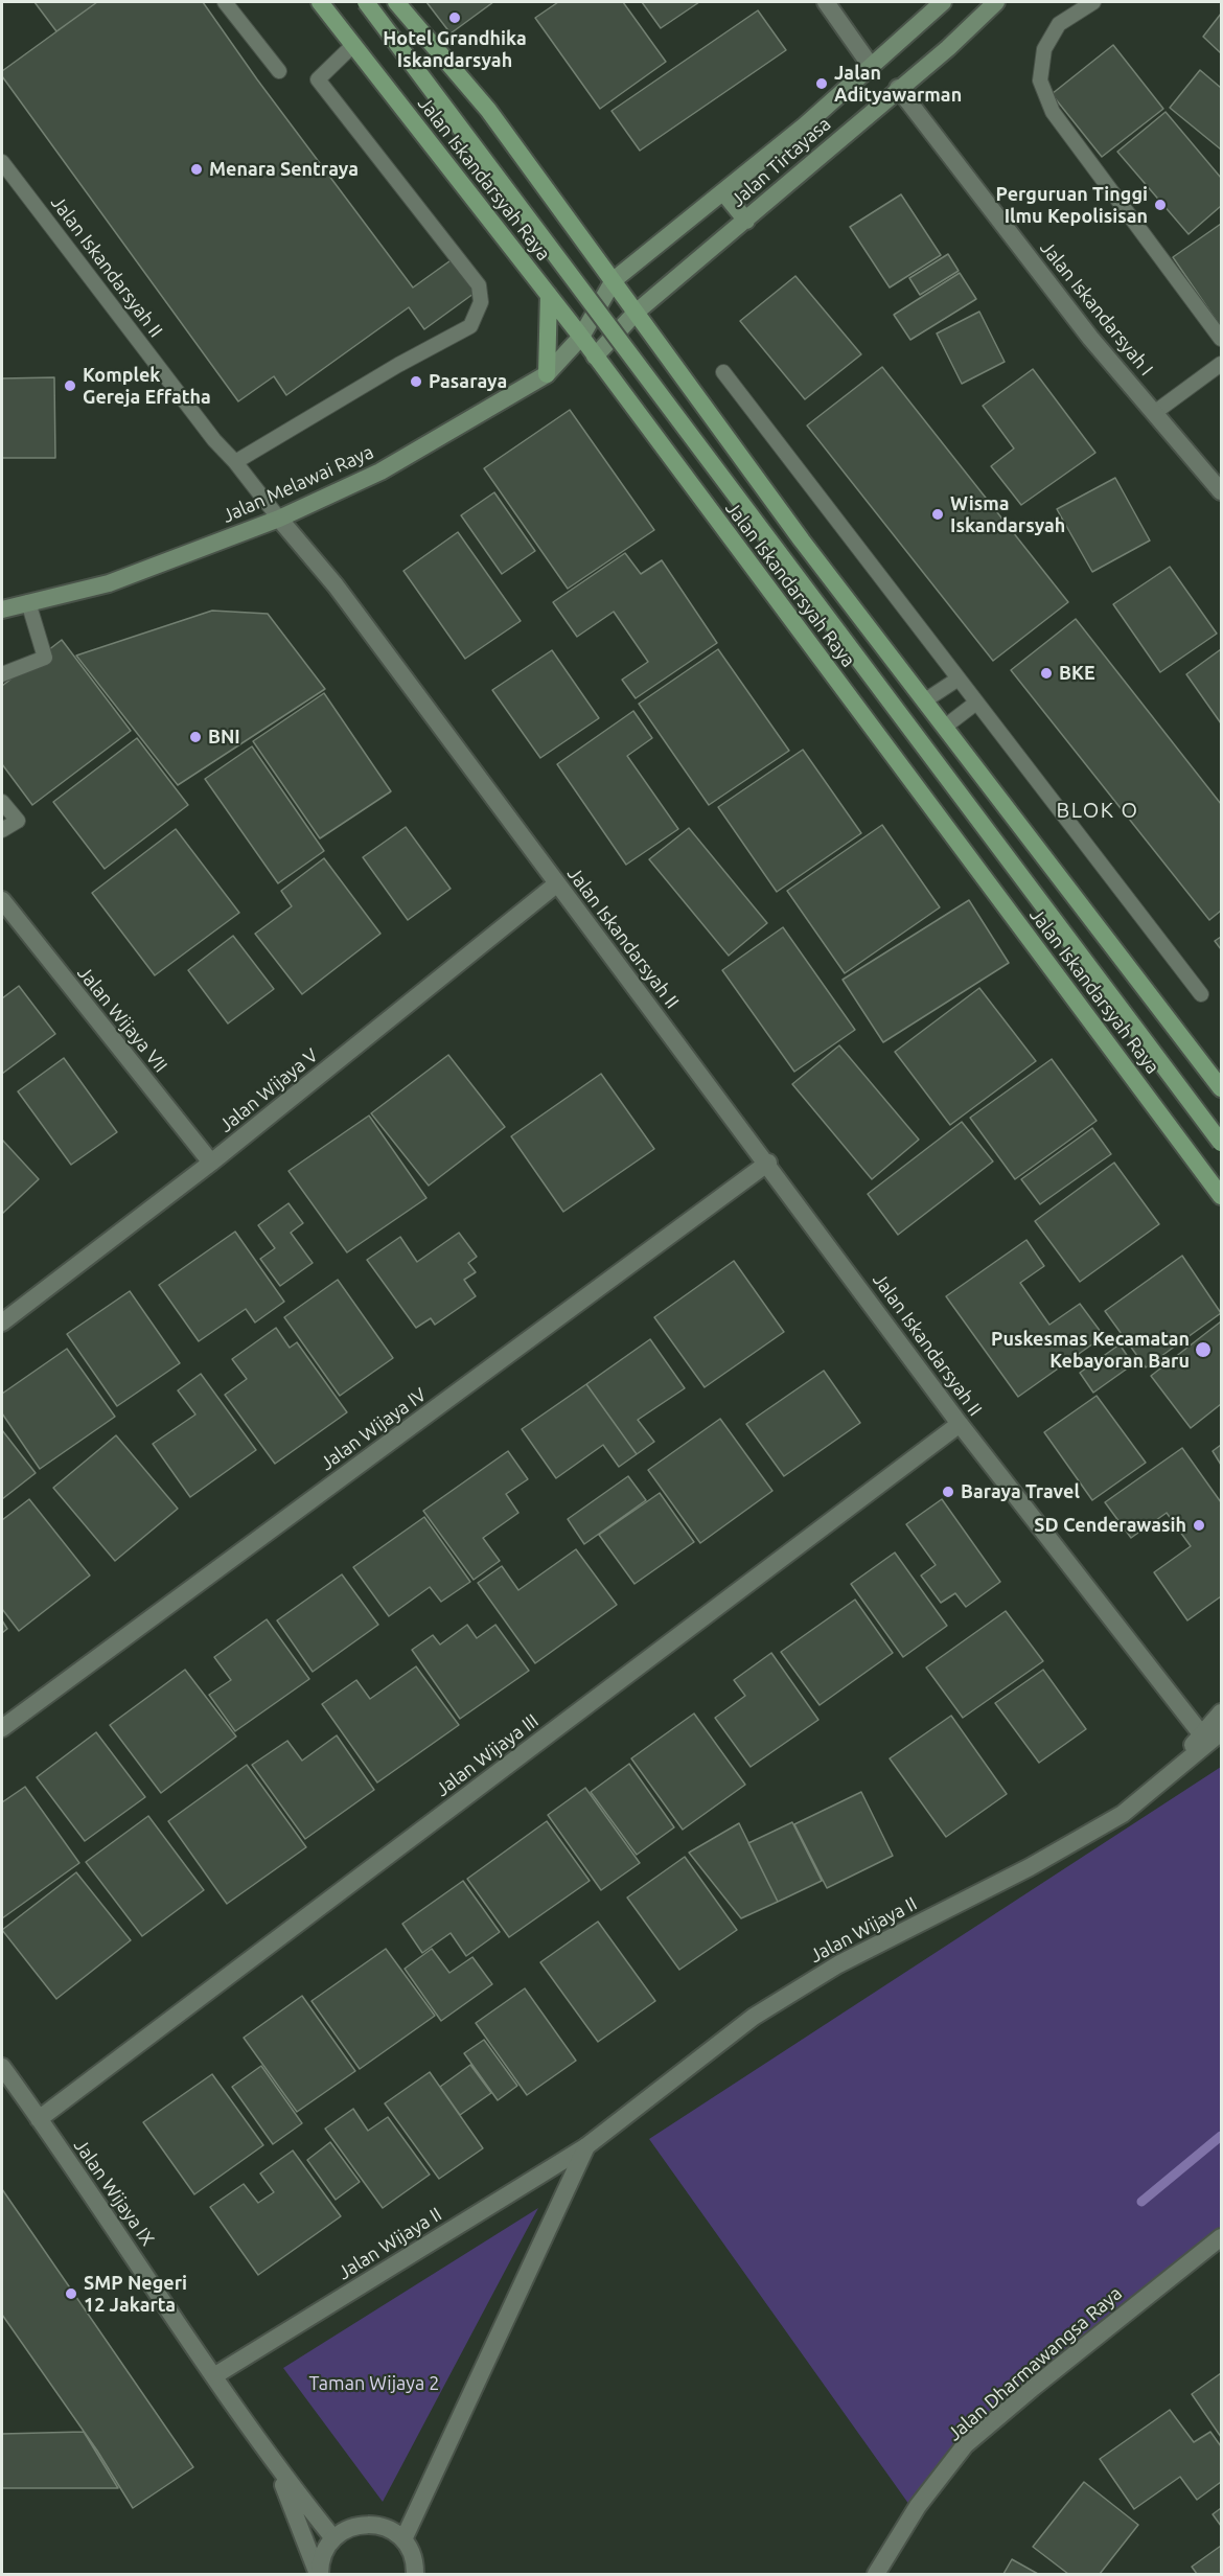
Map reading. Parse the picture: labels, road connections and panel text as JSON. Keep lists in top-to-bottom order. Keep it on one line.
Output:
{"streets":{"main road":["Jalan Tirtayasa","Jalan Iskandarsyah Raya","Jalan Melawai Raya"],"street":["Jalan Iskandarsyah II","Jalan Iskandarsyah I","Jalan Wijaya VII","Jalan Wijaya V","Jalan Wijaya IV","Jalan Wijaya III","Jalan Wijaya II","Jalan Wijaya IX","Jalan Dharmawangsa Raya"]},"crossings":[["Jalan Tirtayasa","Jalan Iskandarsyah Raya"],["Jalan Tirtayasa","Jalan Iskandarsyah I"],["Jalan Tirtayasa","Jalan Melawai Raya"],["Jalan Iskandarsyah Raya","Jalan Melawai Raya"],["Jalan Iskandarsyah II","Jalan Melawai Raya"],["Jalan Iskandarsyah II","Jalan Wijaya V"],["Jalan Iskandarsyah II","Jalan Wijaya IV"],["Jalan Iskandarsyah II","Jalan Wijaya III"],["Jalan Iskandarsyah II","Jalan Wijaya II"],["Jalan Wijaya VII","Jalan Wijaya V"],["Jalan Wijaya III","Jalan Wijaya IX"],["Jalan Wijaya II","Jalan Wijaya IX"]],"districts":["BLOK O"],"parks":["Taman Wijaya 2"],"places":["Hotel Grandhika Iskandarsyah","Jalan Adityawarman","Menara Sentraya","Perguruan Tinggi Ilmu Kepolisisan","Pasaraya","Komplek Gereja Effatha","Wisma Iskandarsyah","BKE","BNI","Puskesmas Kecamatan Kebayoran Baru","Baraya Travel","SD Cenderawasih","SMP Negeri 12 Jakarta"]}
